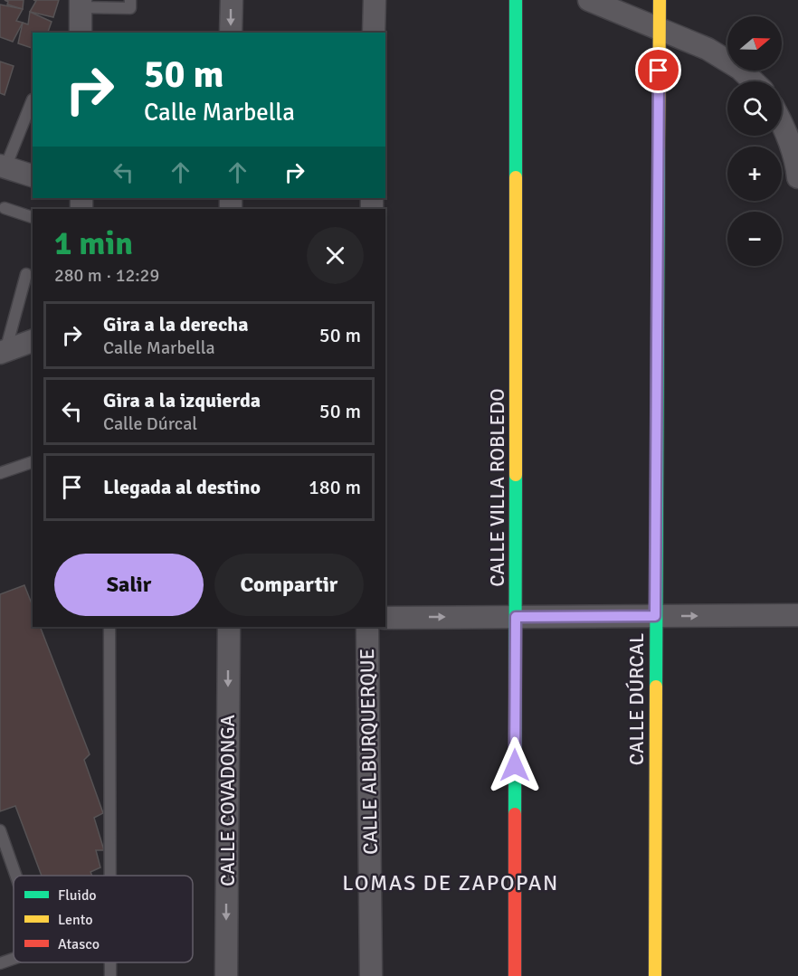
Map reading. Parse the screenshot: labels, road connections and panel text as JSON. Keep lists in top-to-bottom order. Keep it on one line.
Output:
{"streets":{"street":["CALLE VILLA ROBLEDO","CALLE DÚRCAL","CALLE ALBURQUERQUE","CALLE COVADONGA"]},"one_way":["CALLE COVADONGA"],"districts":["LOMAS DE ZAPOPAN"],"legend":["Fluido","Lento","Atasco"],"north":"right","page":{"map_buttons":["+","−"],"turn":["50 m","Calle Marbella"],"heading":["1 min","280 m · 12:29"],"list":[{"name":"Gira a la derecha","note":"Calle Marbella","value":"50 m"},{"name":"Gira a la izquierda","note":"Calle Dúrcal","value":"50 m"},{"name":"Llegada al destino","value":"180 m"}],"buttons":["Salir","Compartir"]}}
